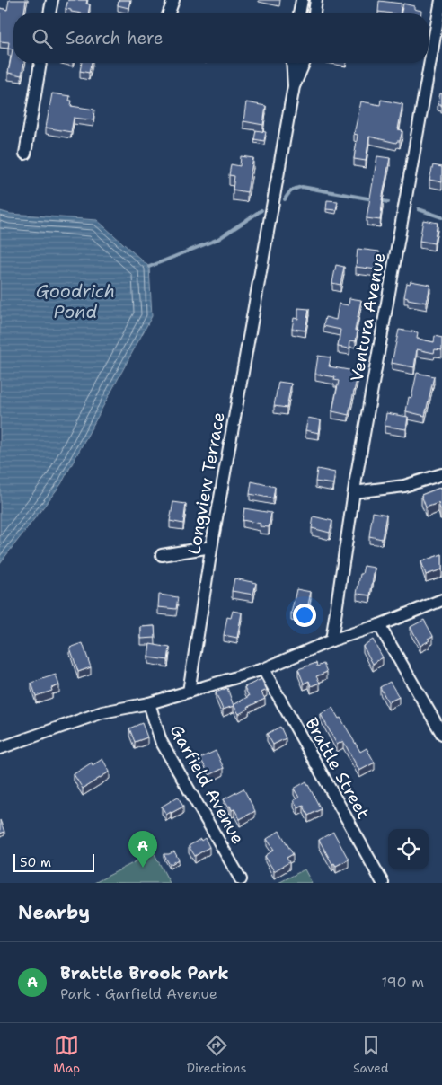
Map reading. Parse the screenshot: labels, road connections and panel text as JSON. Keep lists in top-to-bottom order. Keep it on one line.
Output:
{"streets":{"street":["Ventura Avenue","Longview Terrace","Brattle Street","Garfield Avenue"]},"water":["Goodrich Pond"],"scale_bar":"50 m","page":{"search":"Search here","pins":"A","scale":"50 m","heading":"Nearby","list":[{"mark":"A","name":"Brattle Brook Park","note":"Park · Garfield Avenue","value":"190 m"}],"nav":["Map","Directions","Saved"]}}
